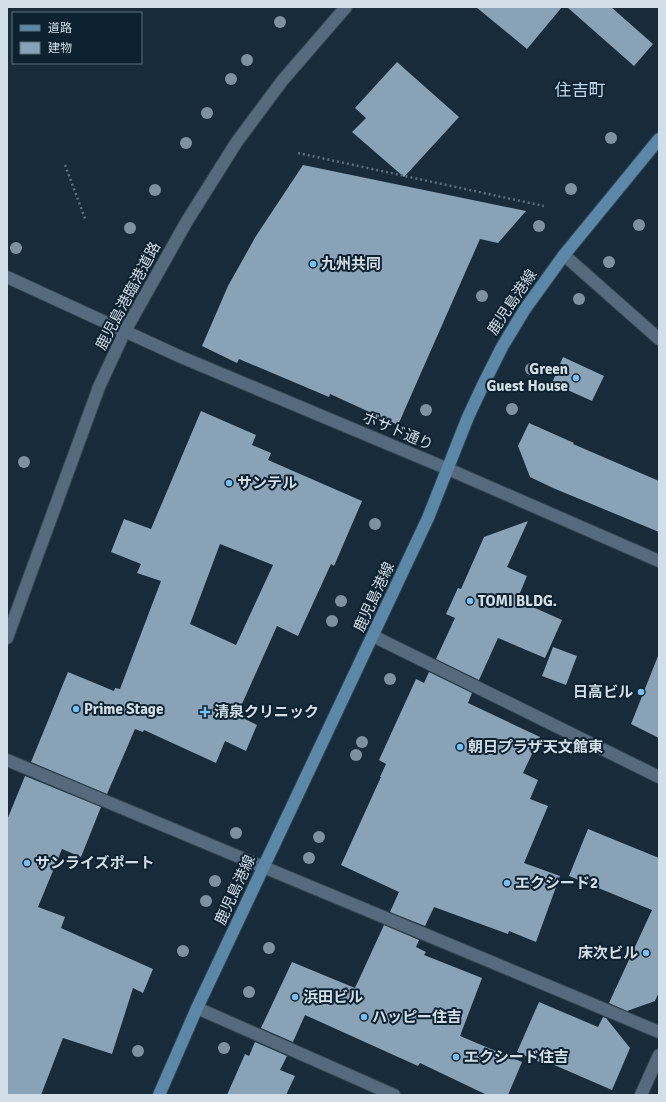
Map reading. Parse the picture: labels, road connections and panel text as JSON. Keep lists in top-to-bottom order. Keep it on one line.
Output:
{"streets":{"main road":["鹿児島港線"],"street":["鹿児島港臨港道路","ボサド通り"]},"crossings":[["鹿児島港臨港道路","ボサド通り"],["鹿児島港線","ボサド通り"]],"districts":["住吉町"],"places":{"other":["九州共同","Green Guest House","サンテル","TOMI BLDG.","日高ビル","Prime Stage","朝日プラザ天文館東","サンライズポート","エクシード2","床次ビル","浜田ビル","ハッピー住吉","エクシード住吉"],"health":["清泉クリニック"]},"legend":["道路","建物"]}
